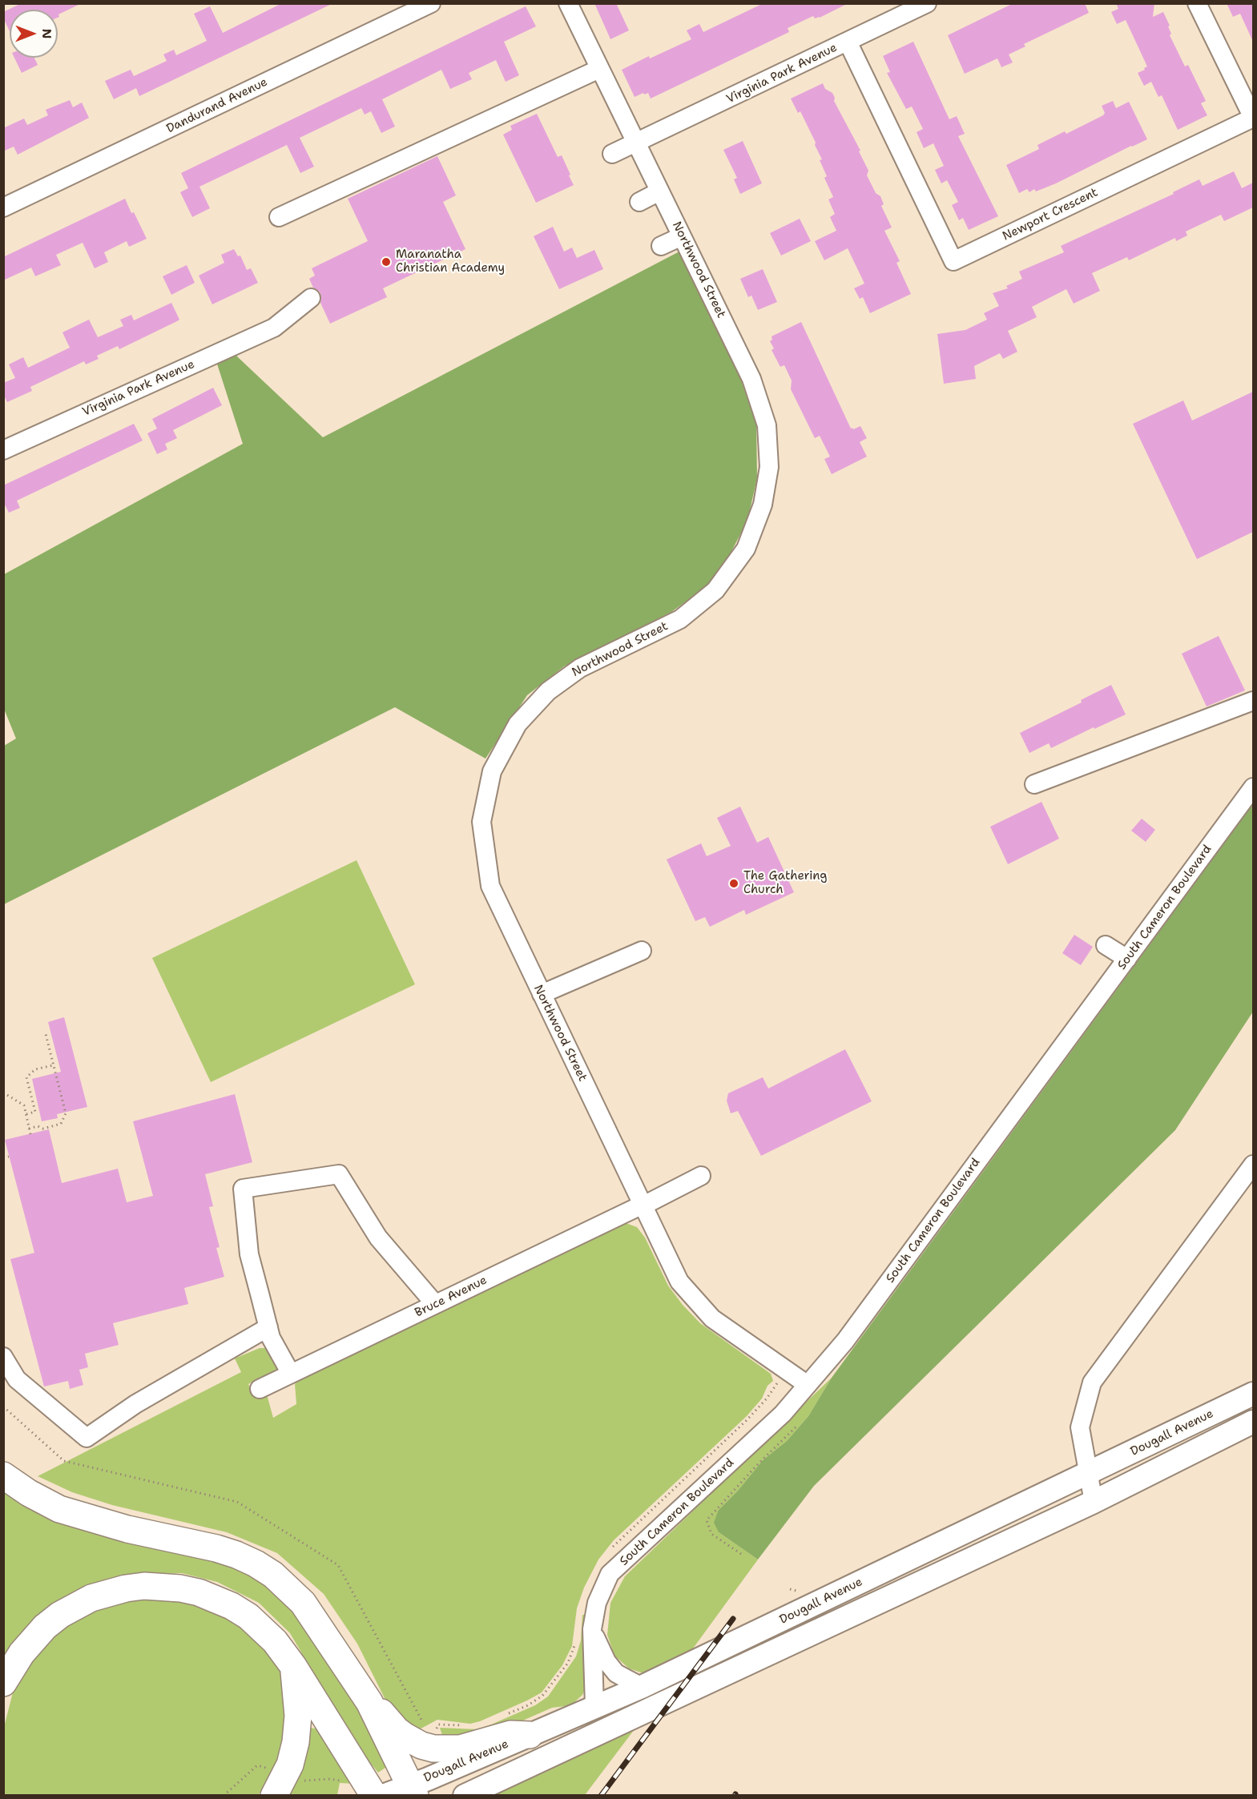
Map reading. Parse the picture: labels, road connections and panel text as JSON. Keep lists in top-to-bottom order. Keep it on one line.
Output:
{"streets":{"main road":["Dougall Avenue"],"street":["Virginia Park Avenue","Dandurand Avenue","Newport Crescent","Northwood Street","South Cameron Boulevard","Bruce Avenue"]},"crossings":[["Virginia Park Avenue","Newport Crescent"],["Virginia Park Avenue","Northwood Street"],["Northwood Street","South Cameron Boulevard"],["Northwood Street","Bruce Avenue"],["South Cameron Boulevard","Dougall Avenue"]],"places":["Maranatha Christian Academy","The Gathering Church"],"north":"right"}
